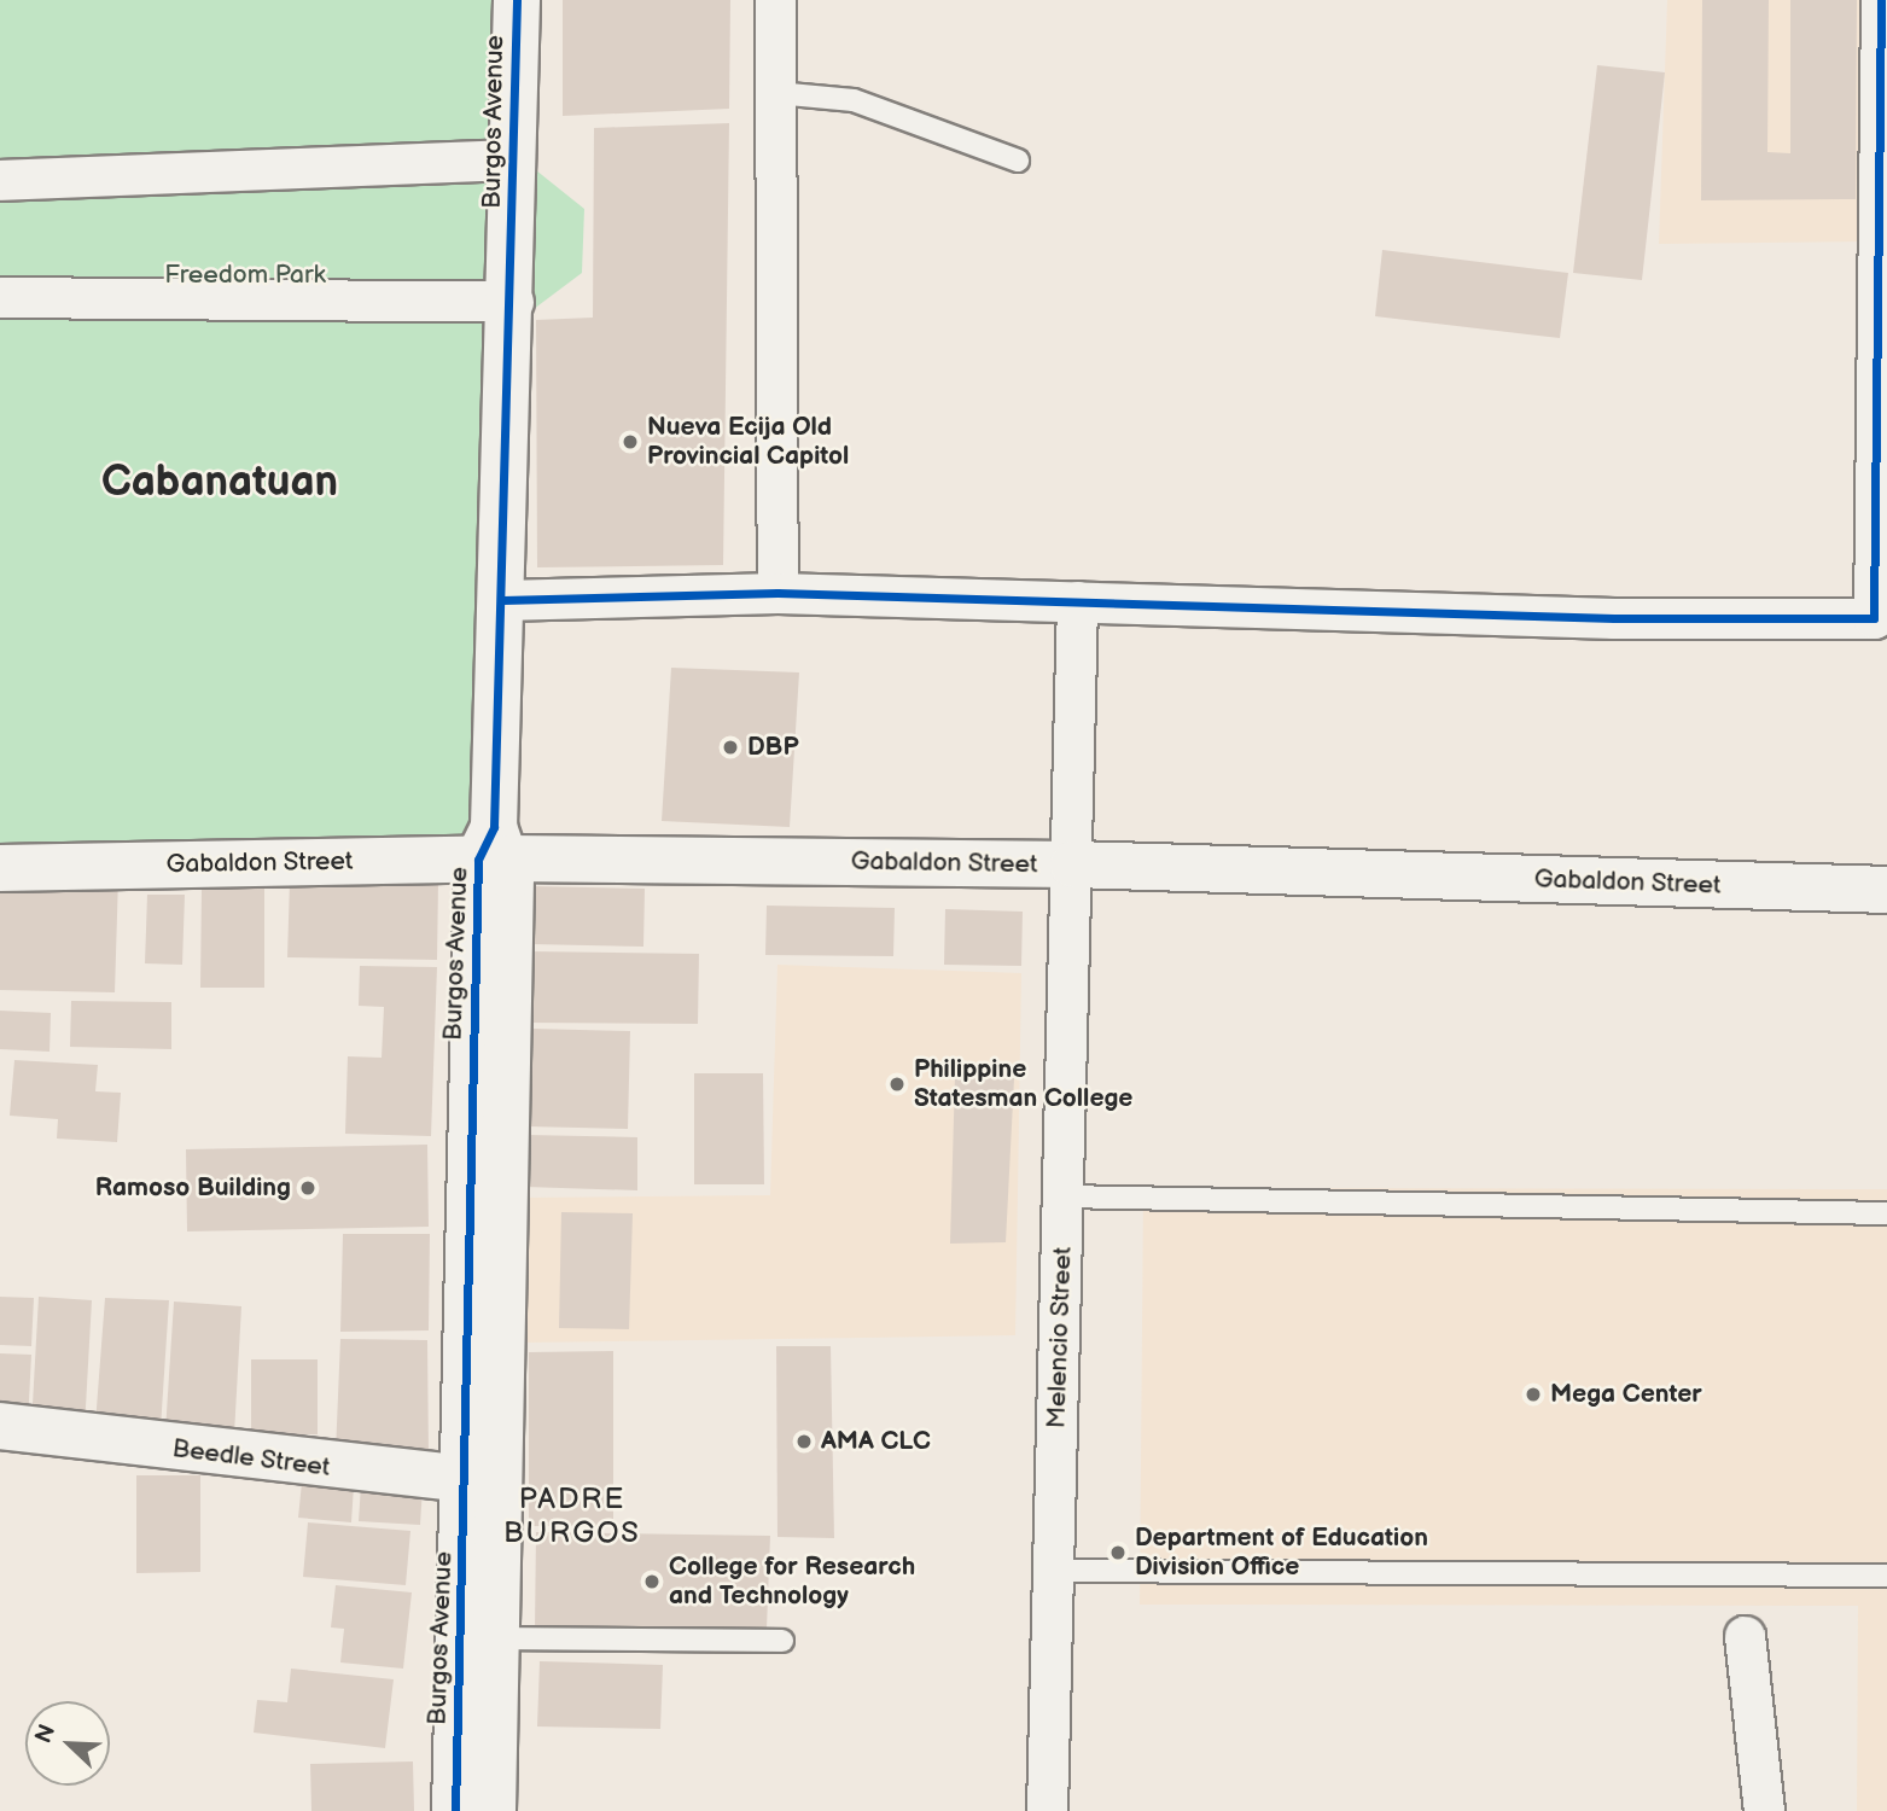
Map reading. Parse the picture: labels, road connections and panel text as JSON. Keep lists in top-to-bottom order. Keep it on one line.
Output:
{"streets":{"street":["Burgos Avenue","Gabaldon Street","Melencio Street","Beedle Street"]},"crossings":[["Burgos Avenue","Gabaldon Street"],["Burgos Avenue","Beedle Street"],["Gabaldon Street","Melencio Street"]],"districts":["Cabanatuan","PADRE BURGOS"],"parks":["Freedom Park"],"places":["Nueva Ecija Old Provincial Capitol","DBP","Philippine Statesman College","Ramoso Building","Mega Center","AMA CLC","Department of Education Division Office","College for Research and Technology"],"north":"top left"}
